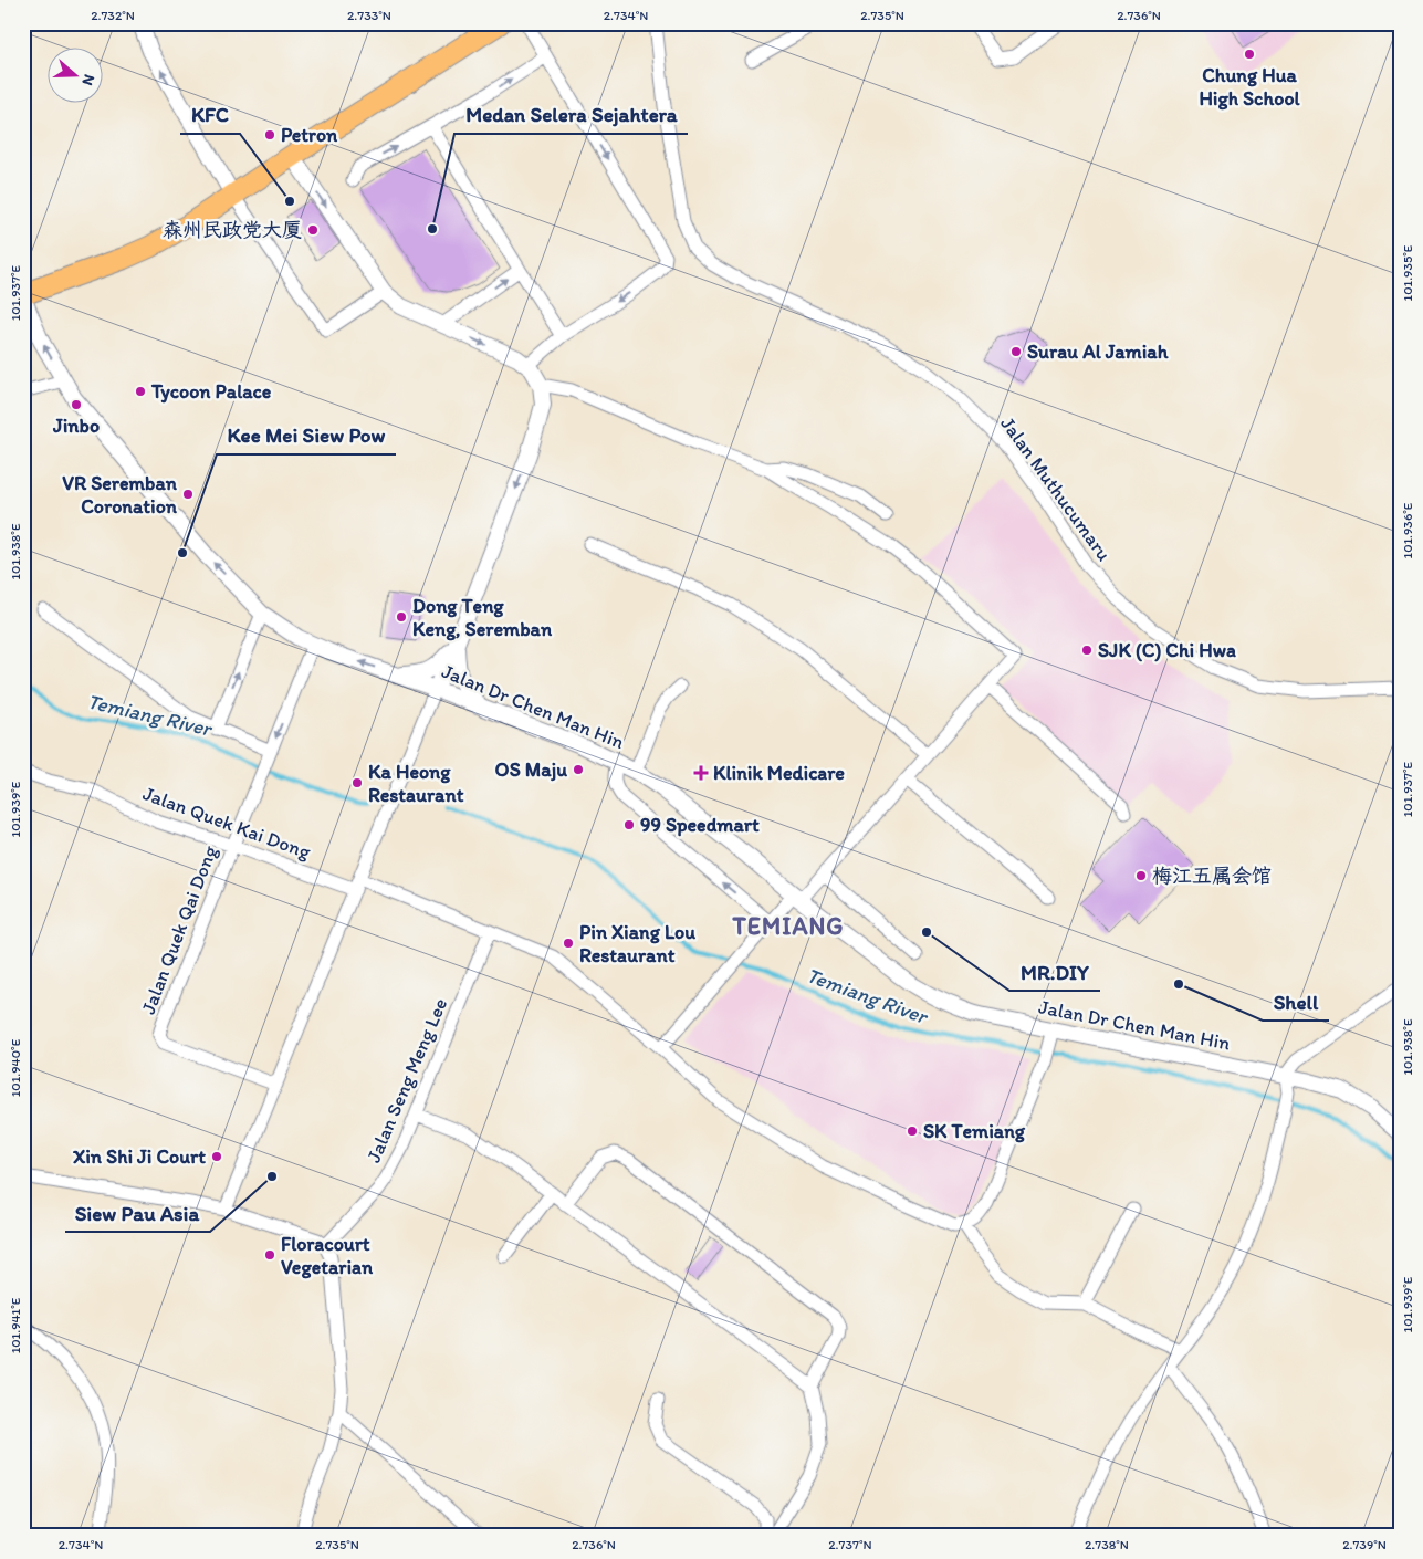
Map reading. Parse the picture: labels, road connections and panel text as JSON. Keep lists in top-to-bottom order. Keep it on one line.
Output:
{"streets":{"street":["Jalan Muthucumaru","Jalan Dr Chen Man Hin","Jalan Quek Kai Dong","Jalan Quek Qai Dong","Jalan Seng Meng Lee"]},"crossings":[["Jalan Dr Chen Man Hin","Jalan Quek Qai Dong"],["Jalan Quek Kai Dong","Jalan Quek Qai Dong"],["Jalan Quek Kai Dong","Jalan Seng Meng Lee"]],"districts":["TEMIANG"],"water":["Temiang River"],"places":{"other":["Chung Hua High School","Petron","KFC","Medan Selera Sejahtera","森州民政党大厦","Surau Al Jamiah","Tycoon Palace","Jinbo","VR Seremban Coronation","Kee Mei Siew Pow","Dong Teng Keng, Seremban","SJK (C) Chi Hwa","OS Maju","Ka Heong Restaurant","99 Speedmart","梅江五属会馆","MR.DIY","Pin Xiang Lou Restaurant","Shell","SK Temiang","Xin Shi Ji Court","Siew Pau Asia","Floracourt Vegetarian"],"health":["Klinik Medicare"]},"north":"right","coordinates":["2.732°N","2.733°N","2.734°N","2.735°N","2.736°N","101.935°E","101.937°E","101.936°E","101.938°E","101.939°E","101.940°E","101.941°E","2.737°N","2.738°N","2.739°N"]}
